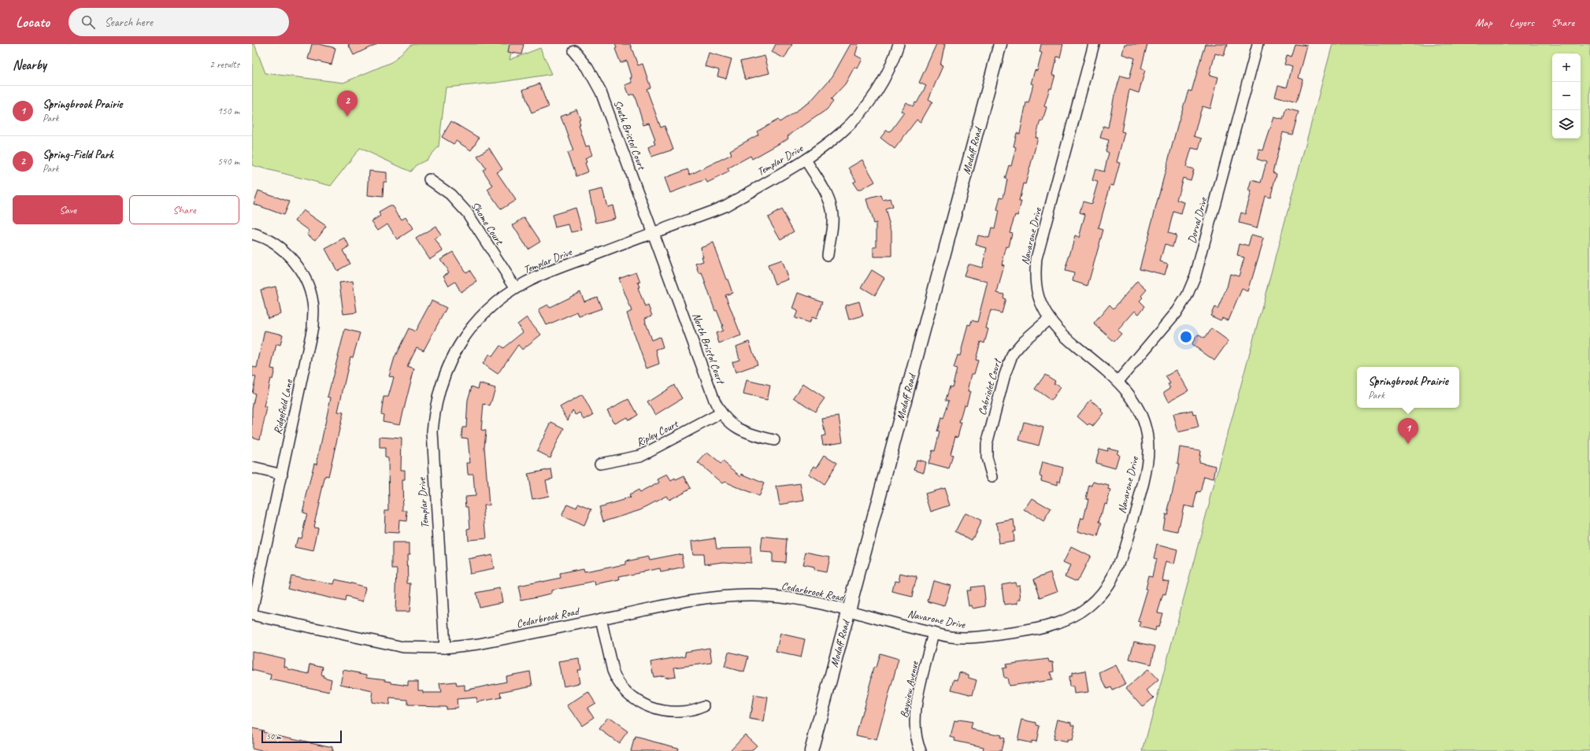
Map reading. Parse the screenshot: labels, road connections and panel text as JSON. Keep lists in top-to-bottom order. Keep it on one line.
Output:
{"streets":{"street":["South Bristol Court","Modaff Road","Templar Drive","Dorval Drive","Shome Court","Navarone Drive","North Bristol Court","Cabriolet Court","Ridgefield Lane","Ripley Court","Cedarbrook Road","Bayview Avenue"]},"crossings":[["South Bristol Court","Templar Drive"],["South Bristol Court","North Bristol Court"],["Modaff Road","Navarone Drive"],["Modaff Road","Cedarbrook Road"],["Templar Drive","Shome Court"],["Templar Drive","North Bristol Court"],["Templar Drive","Cedarbrook Road"],["Dorval Drive","Navarone Drive"],["Navarone Drive","Cabriolet Court"],["Navarone Drive","Cedarbrook Road"],["Navarone Drive","Bayview Avenue"],["North Bristol Court","Ripley Court"]],"scale_bar":"50 m","page":{"header":"Locato","search":"Search here","nav":["Map","Layers","Share"],"heading":["Nearby","2 results"],"map_buttons":["+","−"],"list":[{"mark":"1","name":"Springbrook Prairie","note":"Park","value":"150 m"},{"mark":"2","name":"Spring-Field Park","note":"Park","value":"540 m"}],"pins":["2","1"],"buttons":["Save","Share"],"popup":["Springbrook Prairie","Park"],"scale":"50 m"}}
